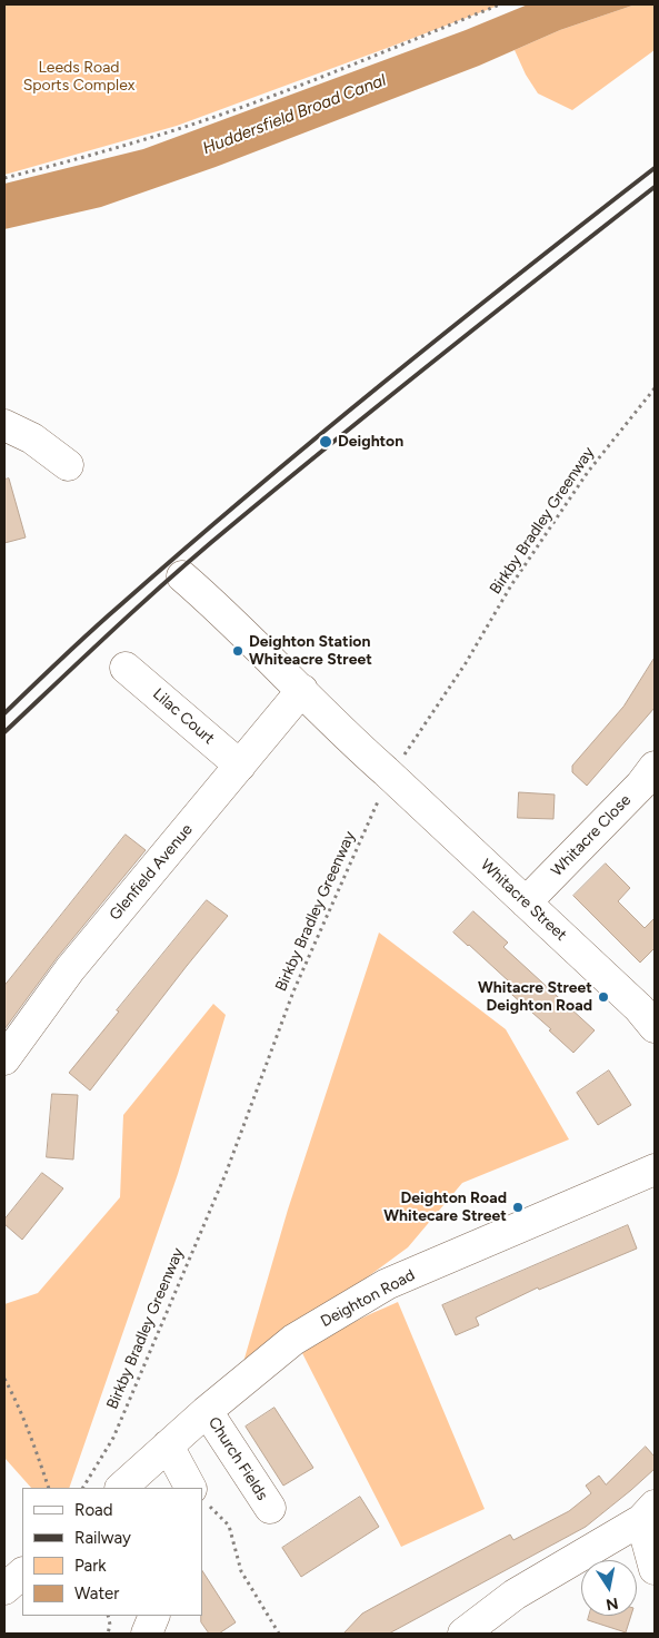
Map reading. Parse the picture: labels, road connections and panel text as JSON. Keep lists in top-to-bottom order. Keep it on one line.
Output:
{"streets":{"street":["Lilac Court","Whitacre Close","Glenfield Avenue","Whitacre Street","Deighton Road","Church Fields"],"path":["Birkby Bradley Greenway"]},"crossings":[["Birkby Bradley Greenway","Whitacre Street"],["Lilac Court","Glenfield Avenue"],["Whitacre Close","Whitacre Street"],["Glenfield Avenue","Whitacre Street"],["Deighton Road","Church Fields"]],"water":["Huddersfield Broad Canal"],"parks":["Leeds Road Sports Complex"],"places":["Deighton","Deighton Station Whiteacre Street","Whitacre Street Deighton Road","Deighton Road Whitecare Street"],"legend":["Road","Railway","Park","Water"],"north":"bottom"}
